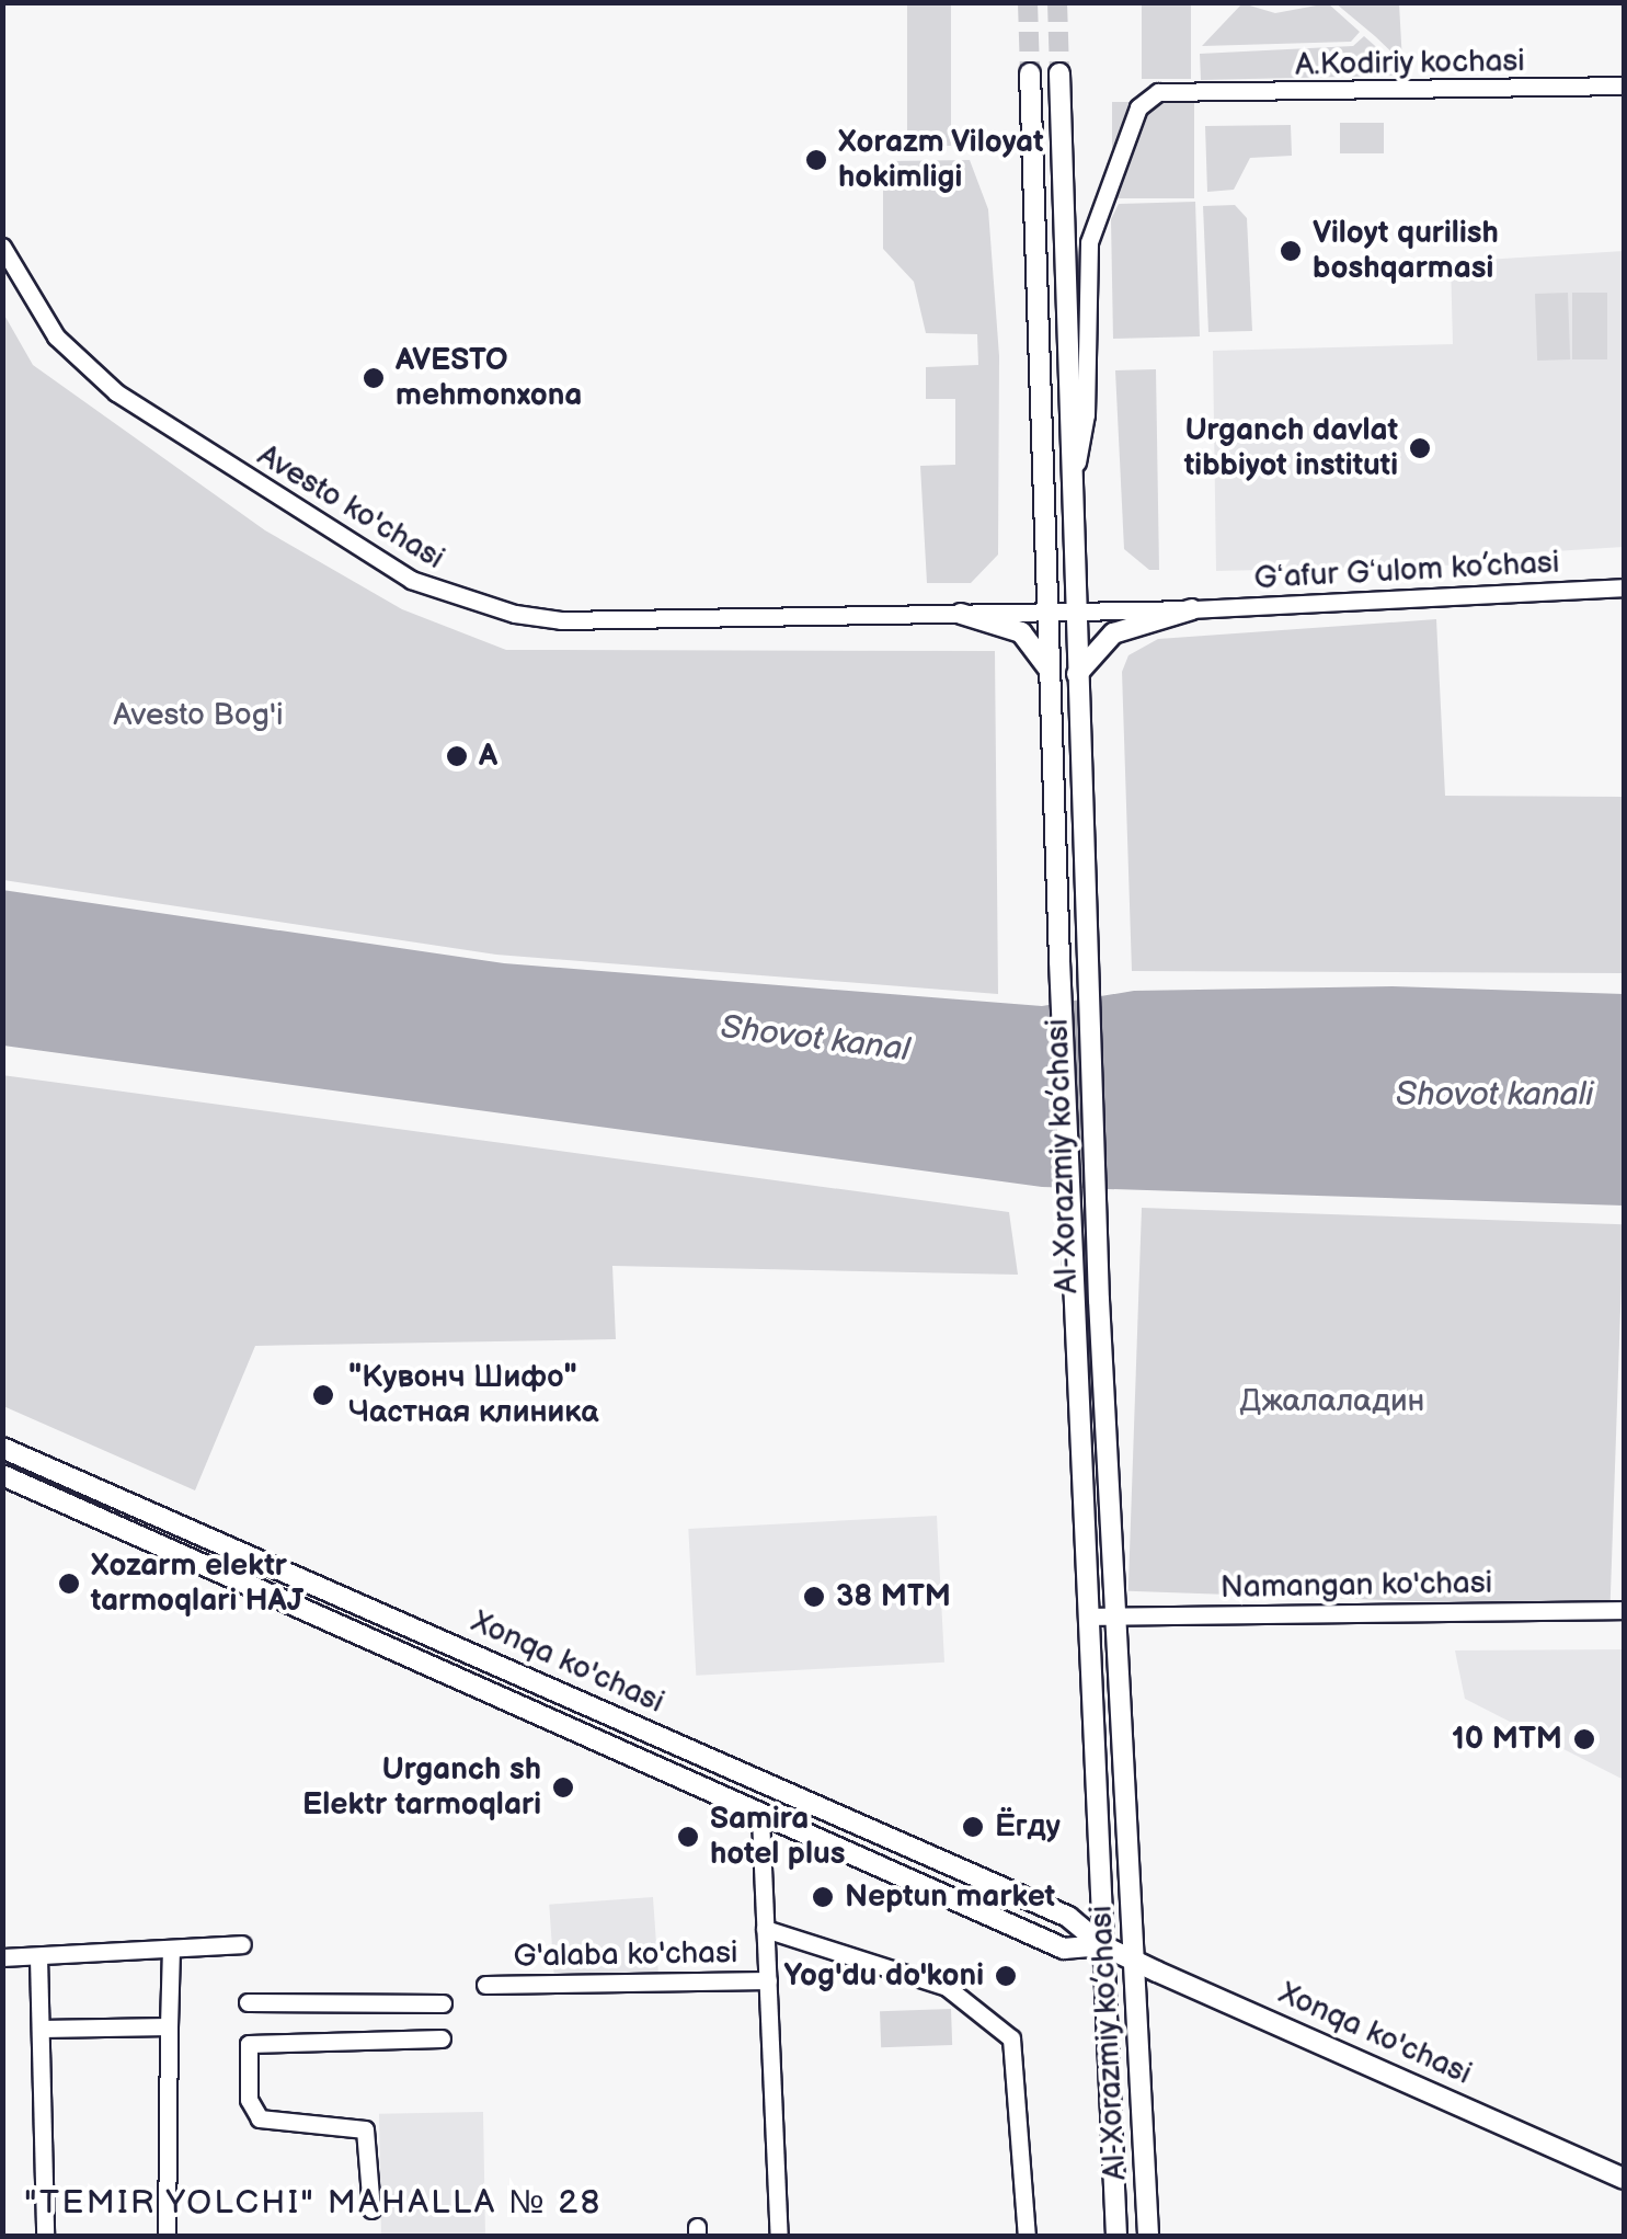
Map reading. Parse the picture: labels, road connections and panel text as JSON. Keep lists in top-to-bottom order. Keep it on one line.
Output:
{"streets":{"main road":["Al-Xorazmiy ko’chasi","Xonqa ko'chasi"],"street":["A.Kodiriy kochasi","Avesto ko'chasi","Gʻafur Gʻulom ko’chasi","Namangan ko'chasi","G'alaba ko'chasi"]},"crossings":[["A.Kodiriy kochasi","Al-Xorazmiy ko’chasi"],["Avesto ko'chasi","Gʻafur Gʻulom ko’chasi"],["Avesto ko'chasi","Al-Xorazmiy ko’chasi"],["Gʻafur Gʻulom ko’chasi","Al-Xorazmiy ko’chasi"],["Al-Xorazmiy ko’chasi","Namangan ko'chasi"],["Al-Xorazmiy ko’chasi","Xonqa ko'chasi"],["Xonqa ko'chasi","G'alaba ko'chasi"]],"districts":["\"TEMIR YOLCHI\" MAHALLA № 28"],"water":["Shovot kanal","Shovot kanali"],"parks":["Avesto Bog'i","Джалаладин"],"places":["Xorazm Viloyat hokimligi","Viloyt qurilish boshqarmasi","AVESTO mehmonxona","Urganch davlat tibbiyot instituti","A","\"Кувонч Шифо\" Частная клиника","Xozarm elektr tarmoqlari HAJ","38 MTM","10 MTM","Urganch sh Elektr tarmoqlari","Ёгду","Samira hotel plus","Neptun market","Yog'du do'koni"]}
